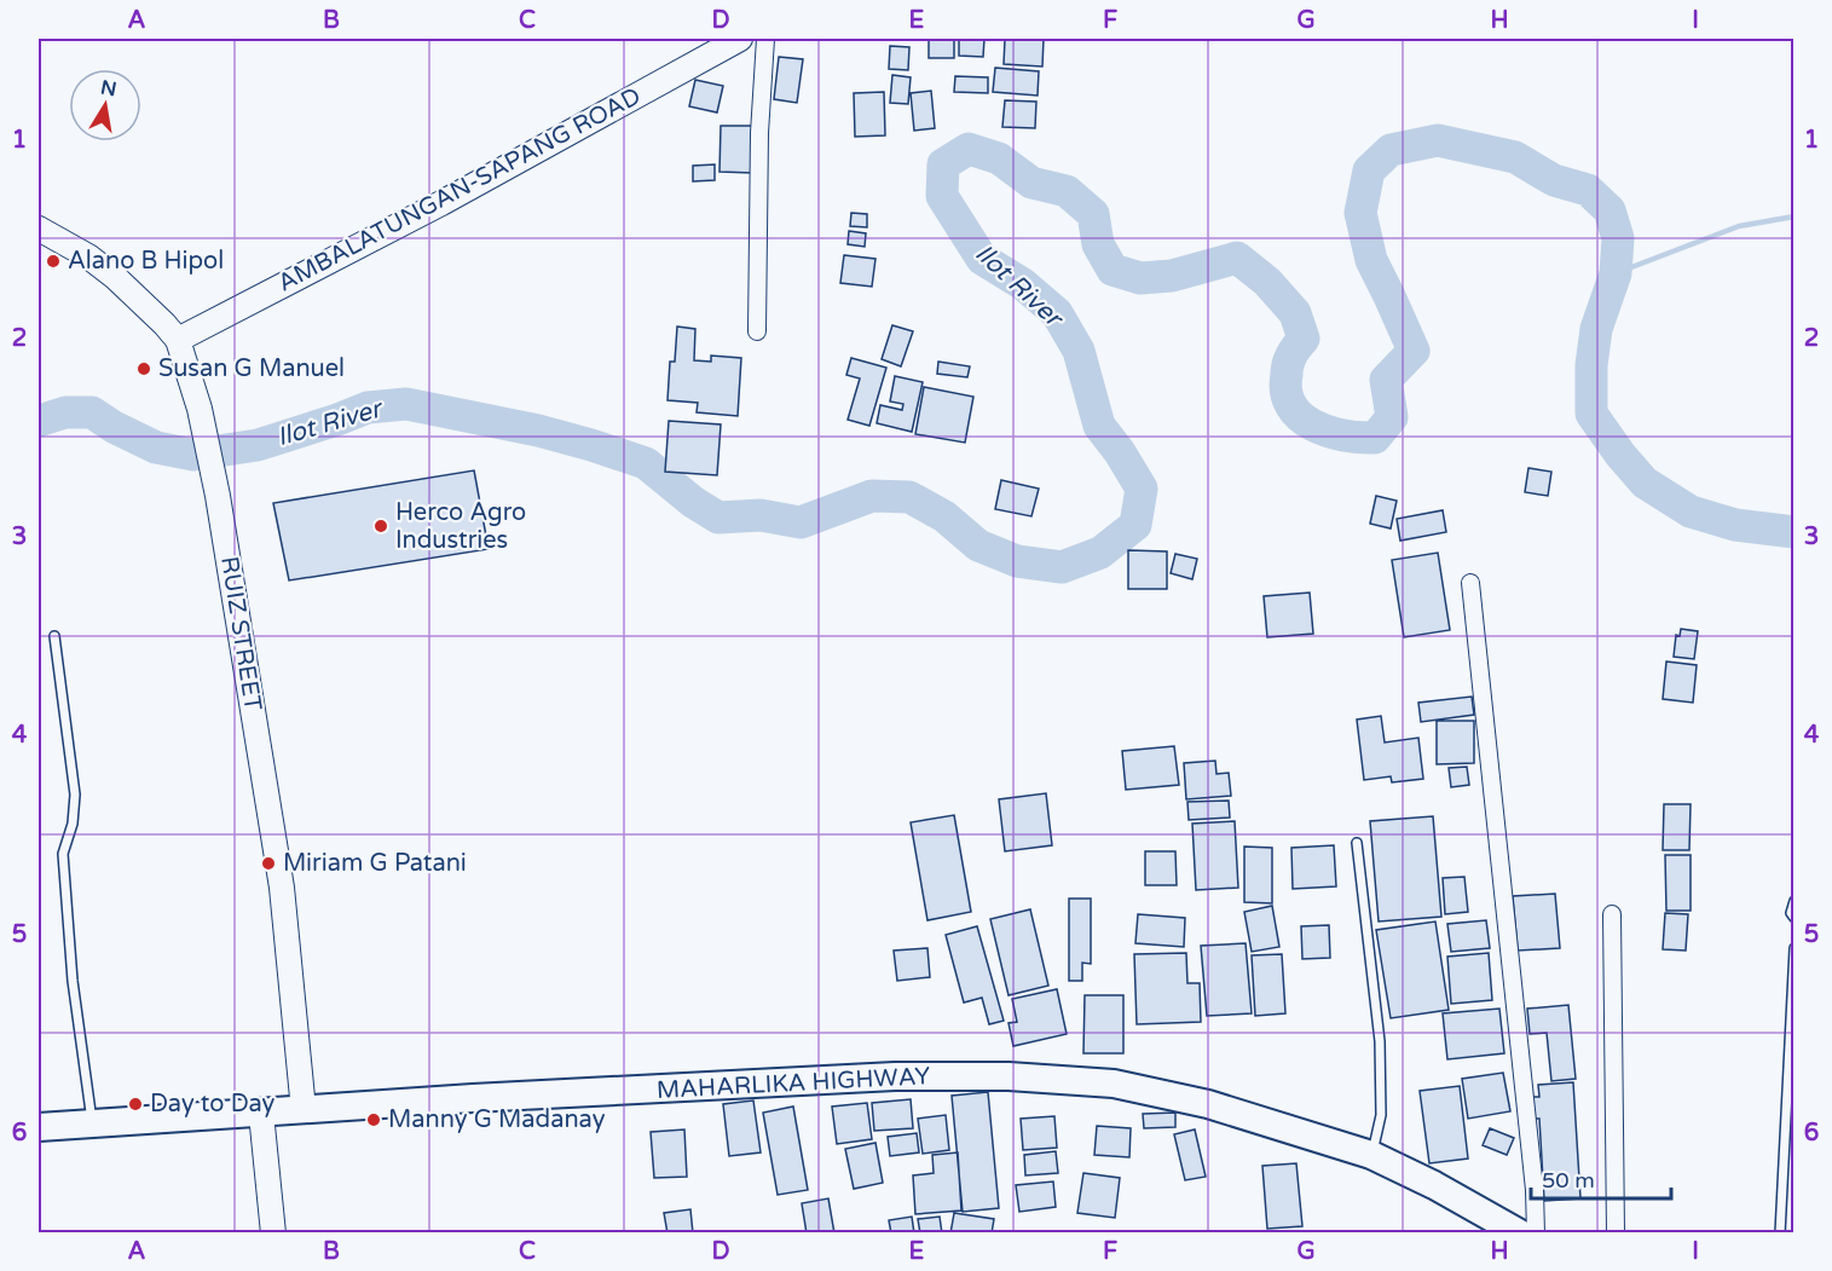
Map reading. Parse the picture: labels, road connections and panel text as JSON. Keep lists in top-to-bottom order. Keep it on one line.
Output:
{"streets":{"main road":["MAHARLIKA HIGHWAY"],"street":["AMBALATUNGAN-SAPANG ROAD","RUIZ STREET"]},"crossings":[["AMBALATUNGAN-SAPANG ROAD","RUIZ STREET"],["RUIZ STREET","MAHARLIKA HIGHWAY"]],"water":["Ilot River"],"places":["Alano B Hipol","Susan G Manuel","Herco Agro Industries","Miriam G Patani","Day to Day","Manny G Madanay"],"scale_bar":"50 m","north":"top","grid":{"columns":["A","B","C","D","E","F","G","H","I"],"rows":["1","2","3","4","5","6"]}}
